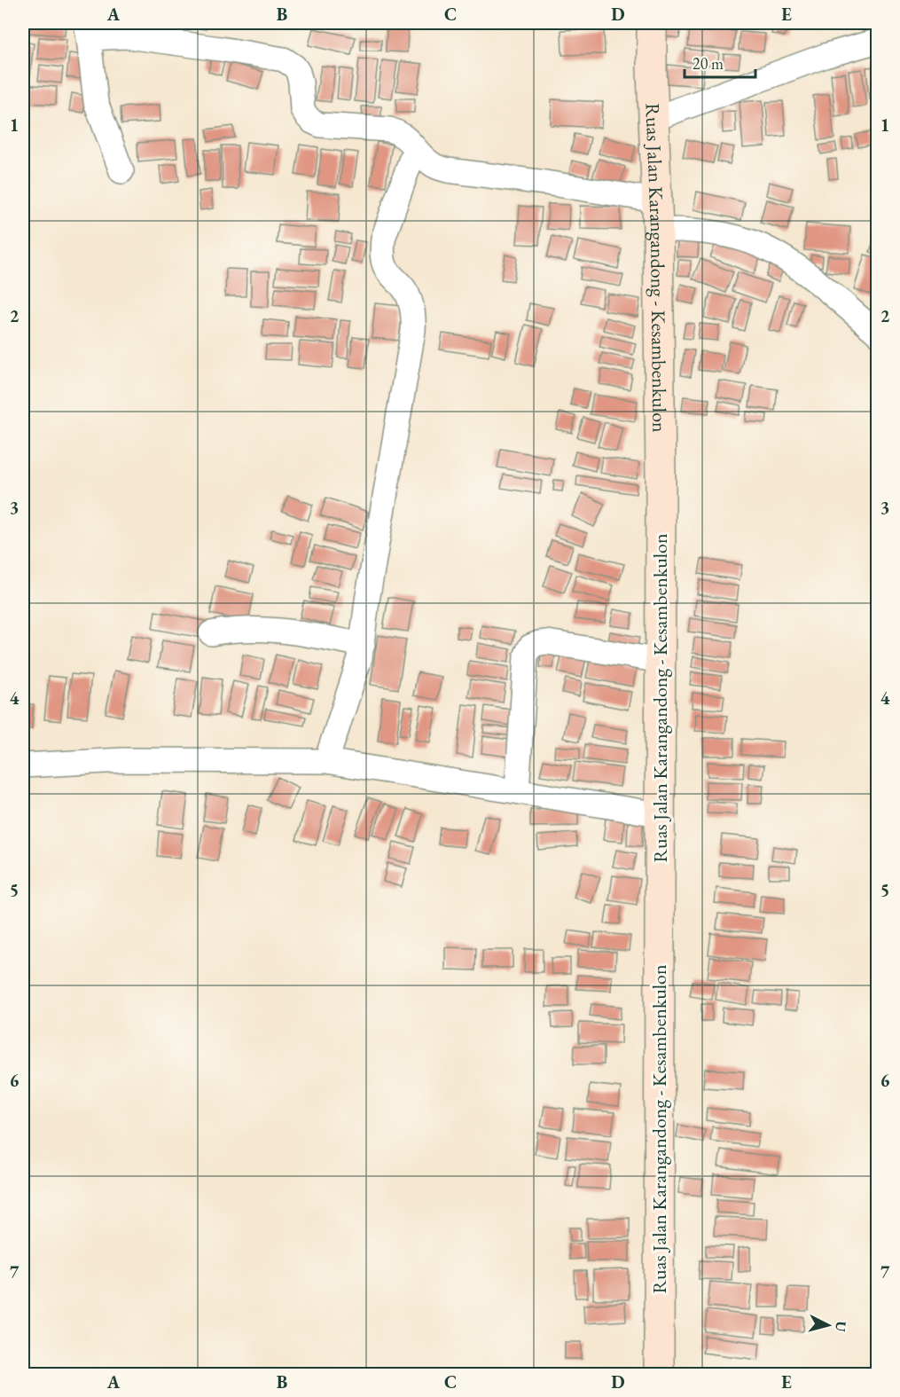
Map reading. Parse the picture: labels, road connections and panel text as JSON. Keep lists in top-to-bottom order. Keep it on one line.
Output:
{"streets":{"main road":["Ruas Jalan Karangandong - Kesambenkulon"]},"scale_bar":"20 m","north":"right","grid":{"columns":["A","B","C","D","E"],"rows":["1","2","3","4","5","6","7"]}}
